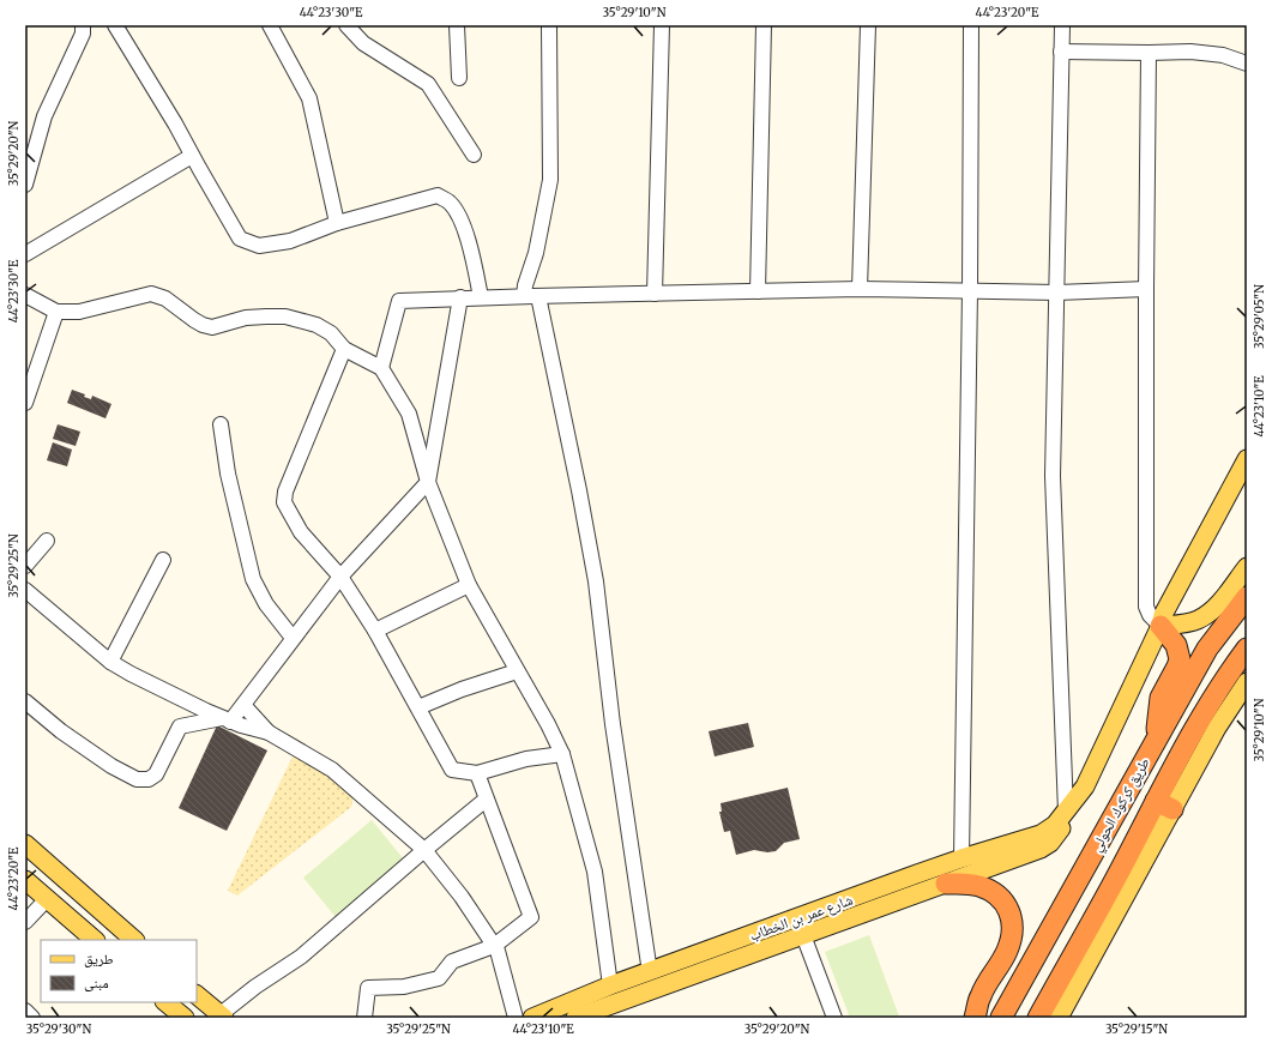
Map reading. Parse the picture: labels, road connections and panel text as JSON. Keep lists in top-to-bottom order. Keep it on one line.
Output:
{"streets":{"highway":["طريق كركوك الحولي"],"main road":["شارع عمر بن الخطاب"]},"legend":["طريق","مبنى"],"coordinates":["44°23'30\"E","35°29'10\"N","44°23'20\"E","35°29'20\"N","35°29'05\"N","44°23'10\"E","35°29'25\"N","35°29'30\"N","35°29'15\"N"]}
